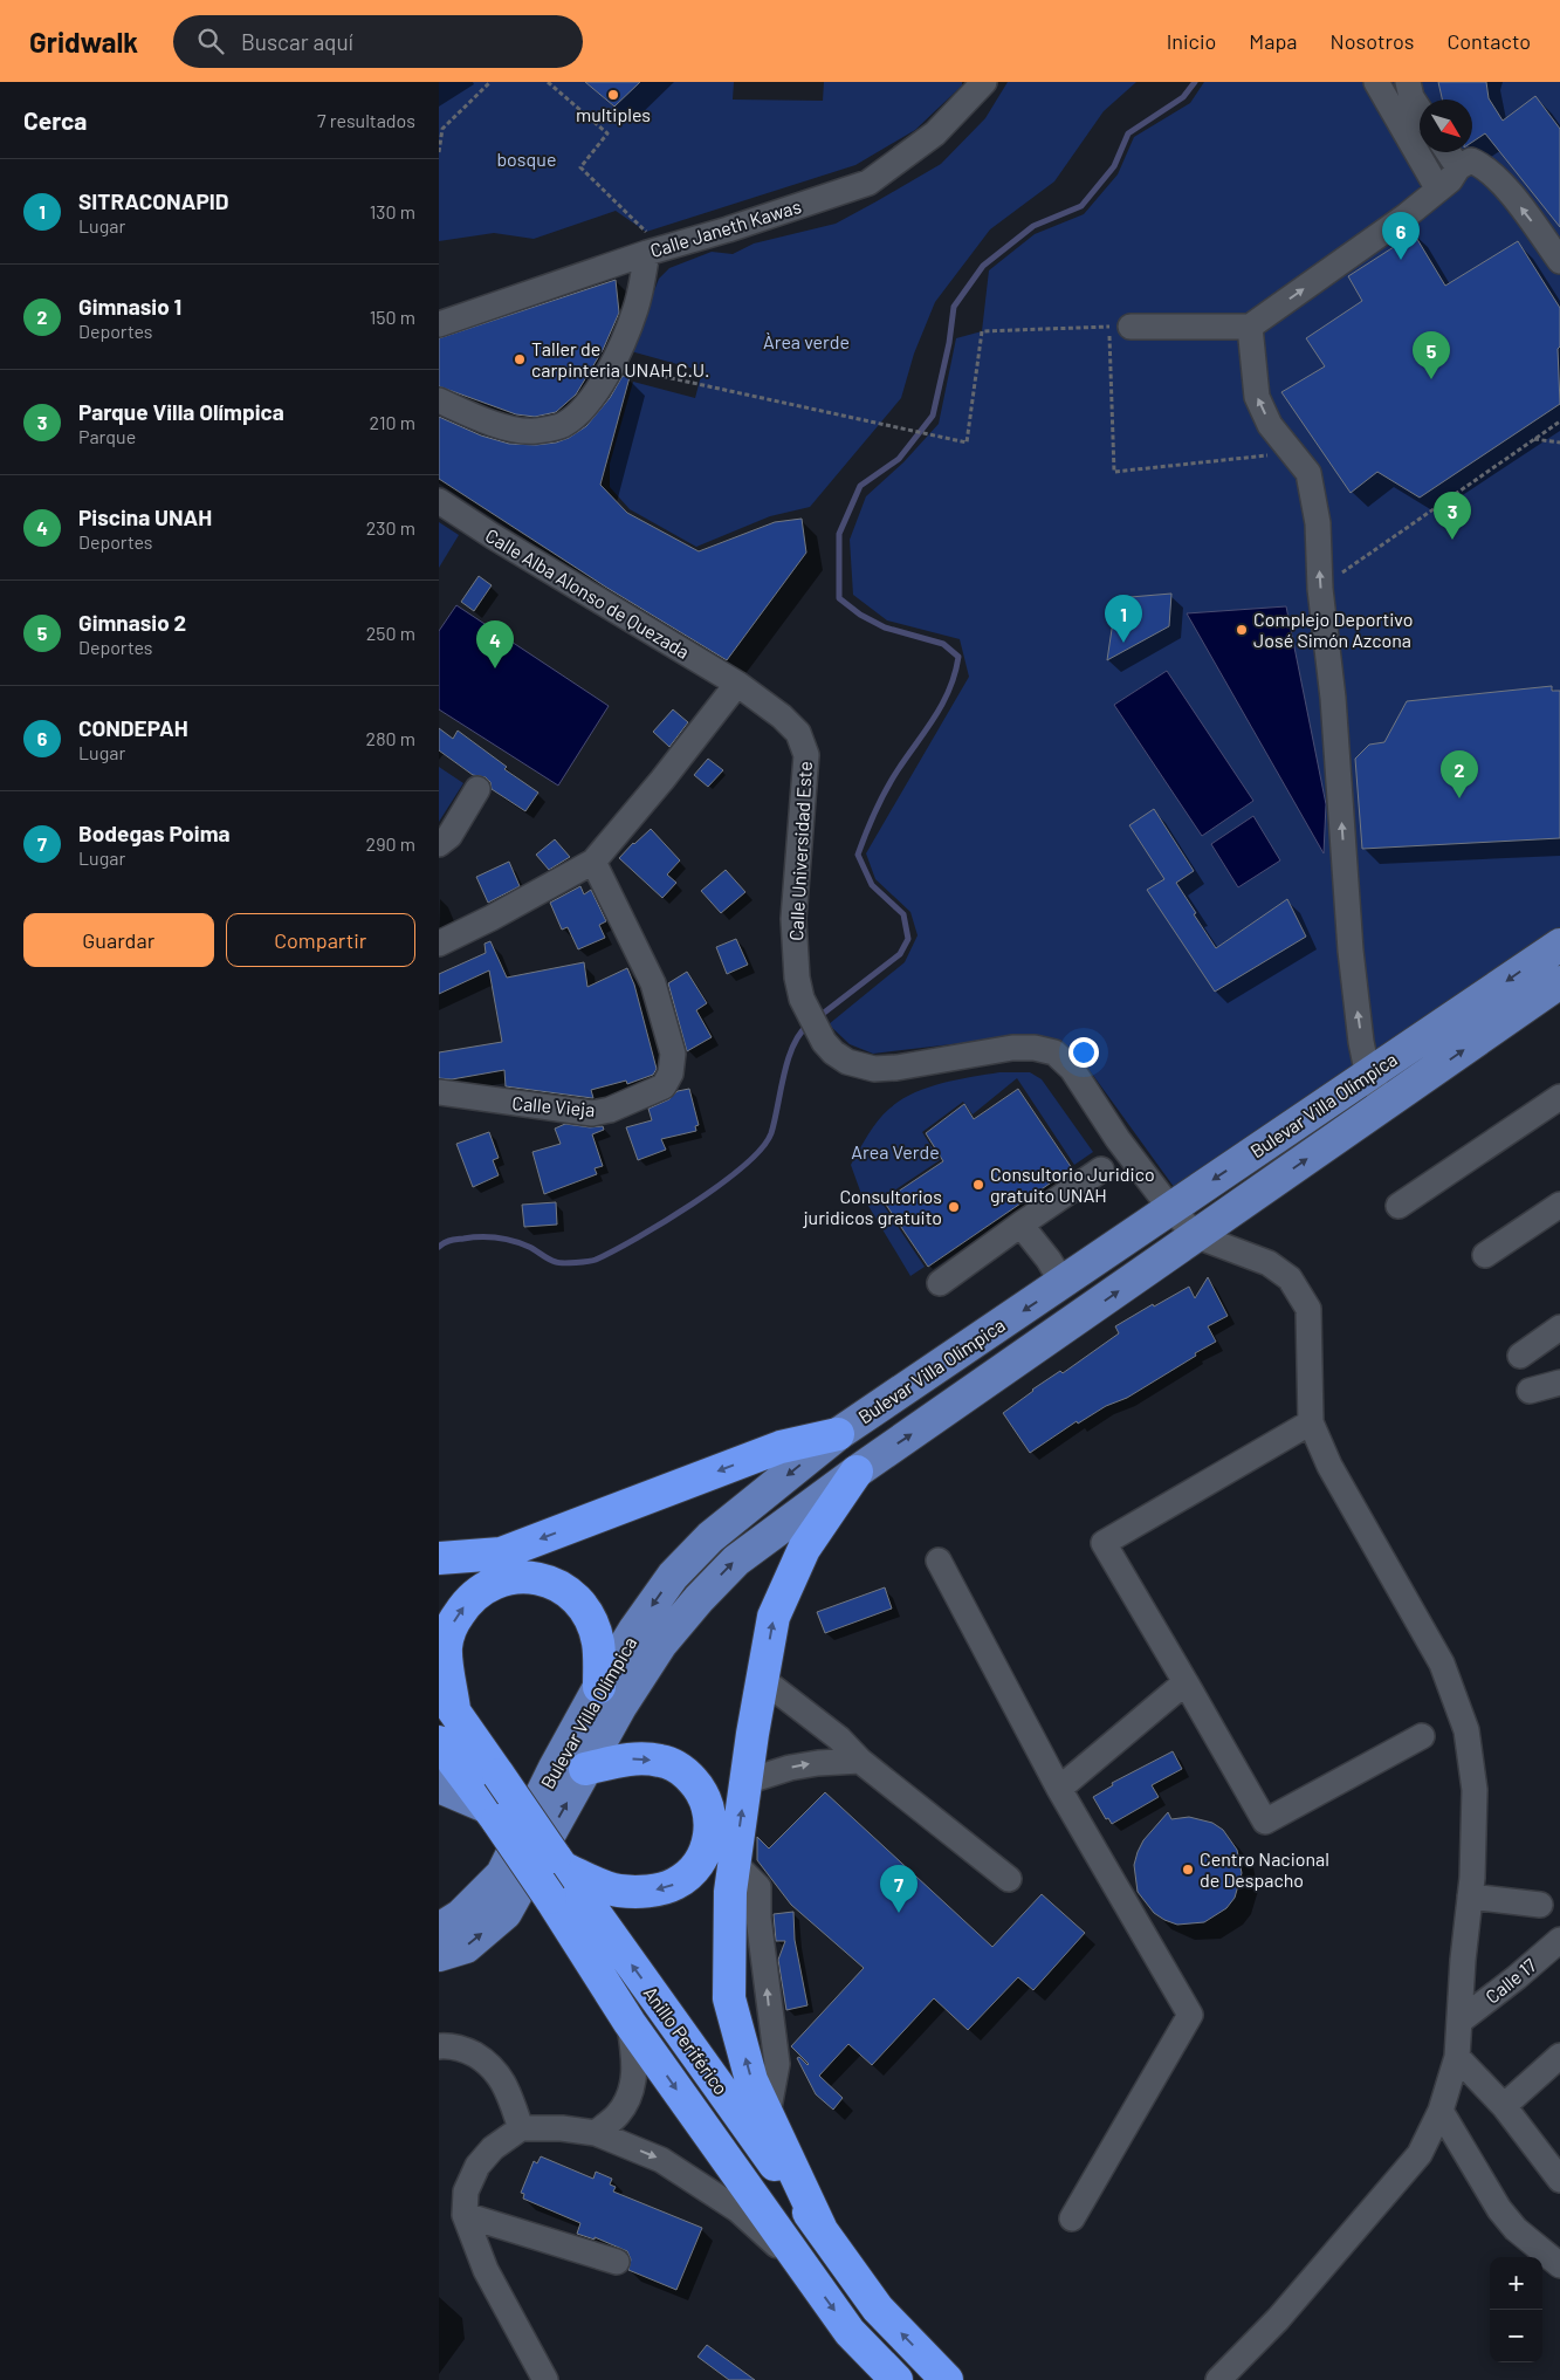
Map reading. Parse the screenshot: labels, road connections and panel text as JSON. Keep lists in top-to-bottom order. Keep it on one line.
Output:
{"streets":{"highway":["Anillo Periférico"],"main road":["Bulevar Villa Olímpica"],"street":["Calle Janeth Kawas","Calle Alba Alonso de Quezada","Calle Universidad Este","Calle Vieja","Calle 17"]},"crossings":[["Calle Alba Alonso de Quezada","Calle Universidad Este"],["Calle Universidad Este","Bulevar Villa Olímpica"]],"parks":["bosque","Àrea verde","Area Verde"],"places":["multiples","Taller de carpinteria UNAH C.U.","Complejo Deportivo José Simón Azcona","Consultorio Juridico gratuito UNAH","Consultorios juridicos gratuito","Centro Nacional de Despacho"],"north":"bottom right","page":{"header":"Gridwalk","search":"Buscar aquí","nav":["Inicio","Mapa","Nosotros","Contacto"],"heading":["Cerca","7 resultados"],"list":[{"mark":"1","name":"SITRACONAPID","note":"Lugar","value":"130 m"},{"mark":"2","name":"Gimnasio 1","note":"Deportes","value":"150 m"},{"mark":"3","name":"Parque Villa Olímpica","note":"Parque","value":"210 m"},{"mark":"4","name":"Piscina UNAH","note":"Deportes","value":"230 m"},{"mark":"5","name":"Gimnasio 2","note":"Deportes","value":"250 m"},{"mark":"6","name":"CONDEPAH","note":"Lugar","value":"280 m"},{"mark":"7","name":"Bodegas Poima","note":"Lugar","value":"290 m"}],"pins":["6","5","3","1","4","2","7"],"buttons":["Guardar","Compartir"],"map_buttons":["+","−"]}}
